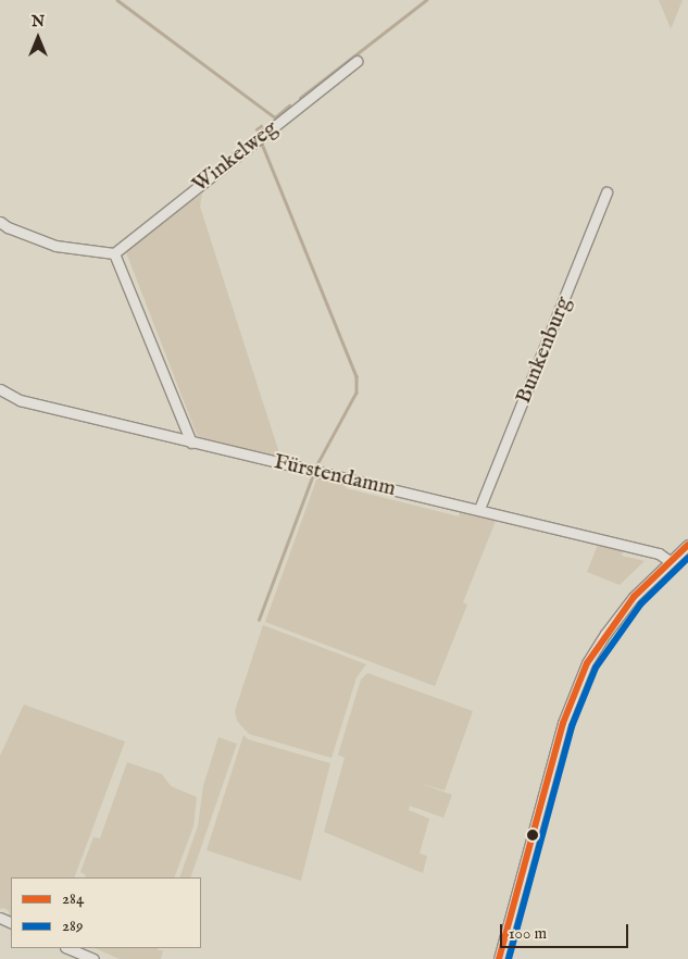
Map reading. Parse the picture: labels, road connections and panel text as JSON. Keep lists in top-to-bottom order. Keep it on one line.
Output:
{"streets":{"street":["Winkelweg","Bunkenburg","Fürstendamm"]},"crossings":[["Bunkenburg","Fürstendamm"]],"lines":["transit line 284","transit line 289"],"legend":["284","289"],"scale_bar":"100 m","north":"top"}
